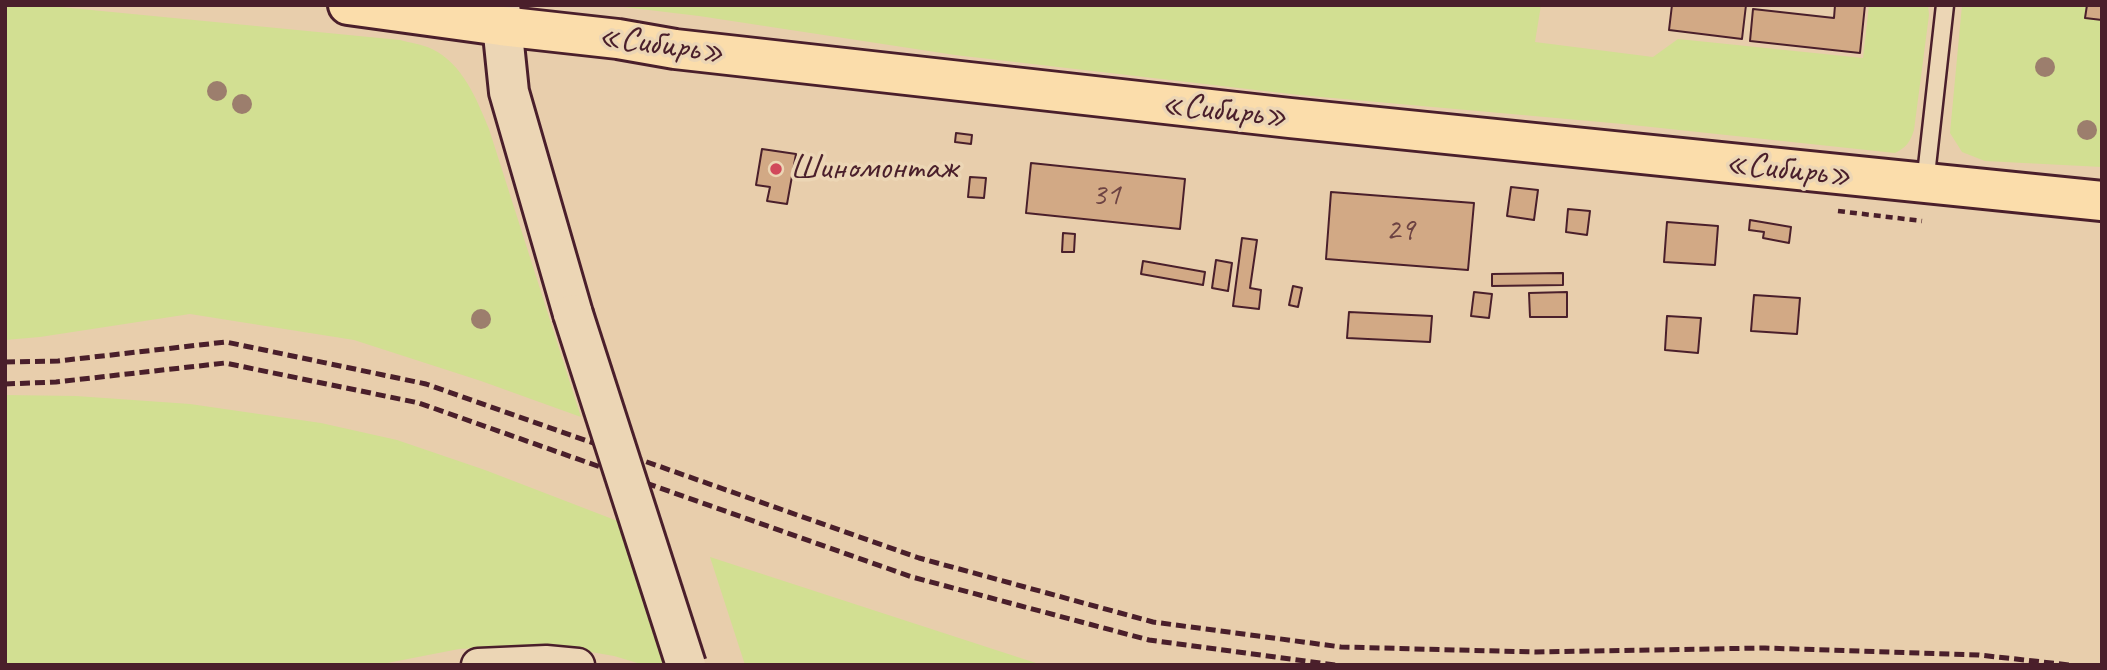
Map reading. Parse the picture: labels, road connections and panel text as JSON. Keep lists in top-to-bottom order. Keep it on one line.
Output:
{"streets":{"highway":["«Сибирь»"]},"places":["Шиномонтаж"],"house_numbers":["31","29"]}
